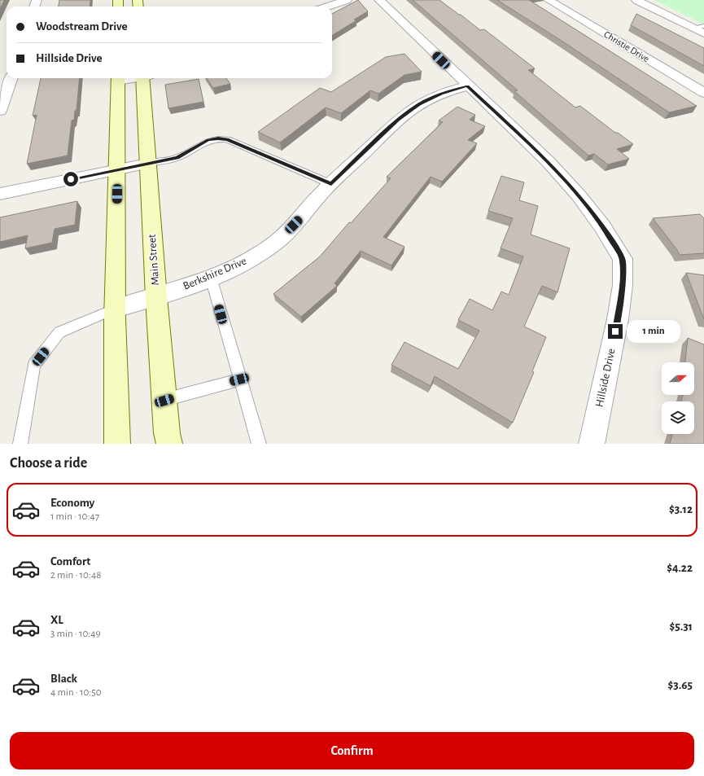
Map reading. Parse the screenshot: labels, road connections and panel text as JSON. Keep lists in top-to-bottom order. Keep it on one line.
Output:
{"streets":{"main road":["Main Street"],"street":["Christie Drive","Berkshire Drive","Hillside Drive"]},"crossings":[["Main Street","Berkshire Drive"],["Berkshire Drive","Hillside Drive"]],"north":"right","page":{"banner":["Woodstream Drive","Hillside Drive"],"bubble":"1 min","heading":"Choose a ride","list":[{"name":"Economy","note":"1 min · 10:47","value":"$3.12"},{"name":"Comfort","note":"2 min · 10:48","value":"$4.22"},{"name":"XL","note":"3 min · 10:49","value":"$5.31"},{"name":"Black","note":"4 min · 10:50","value":"$3.65"}],"buttons":"Confirm"}}
